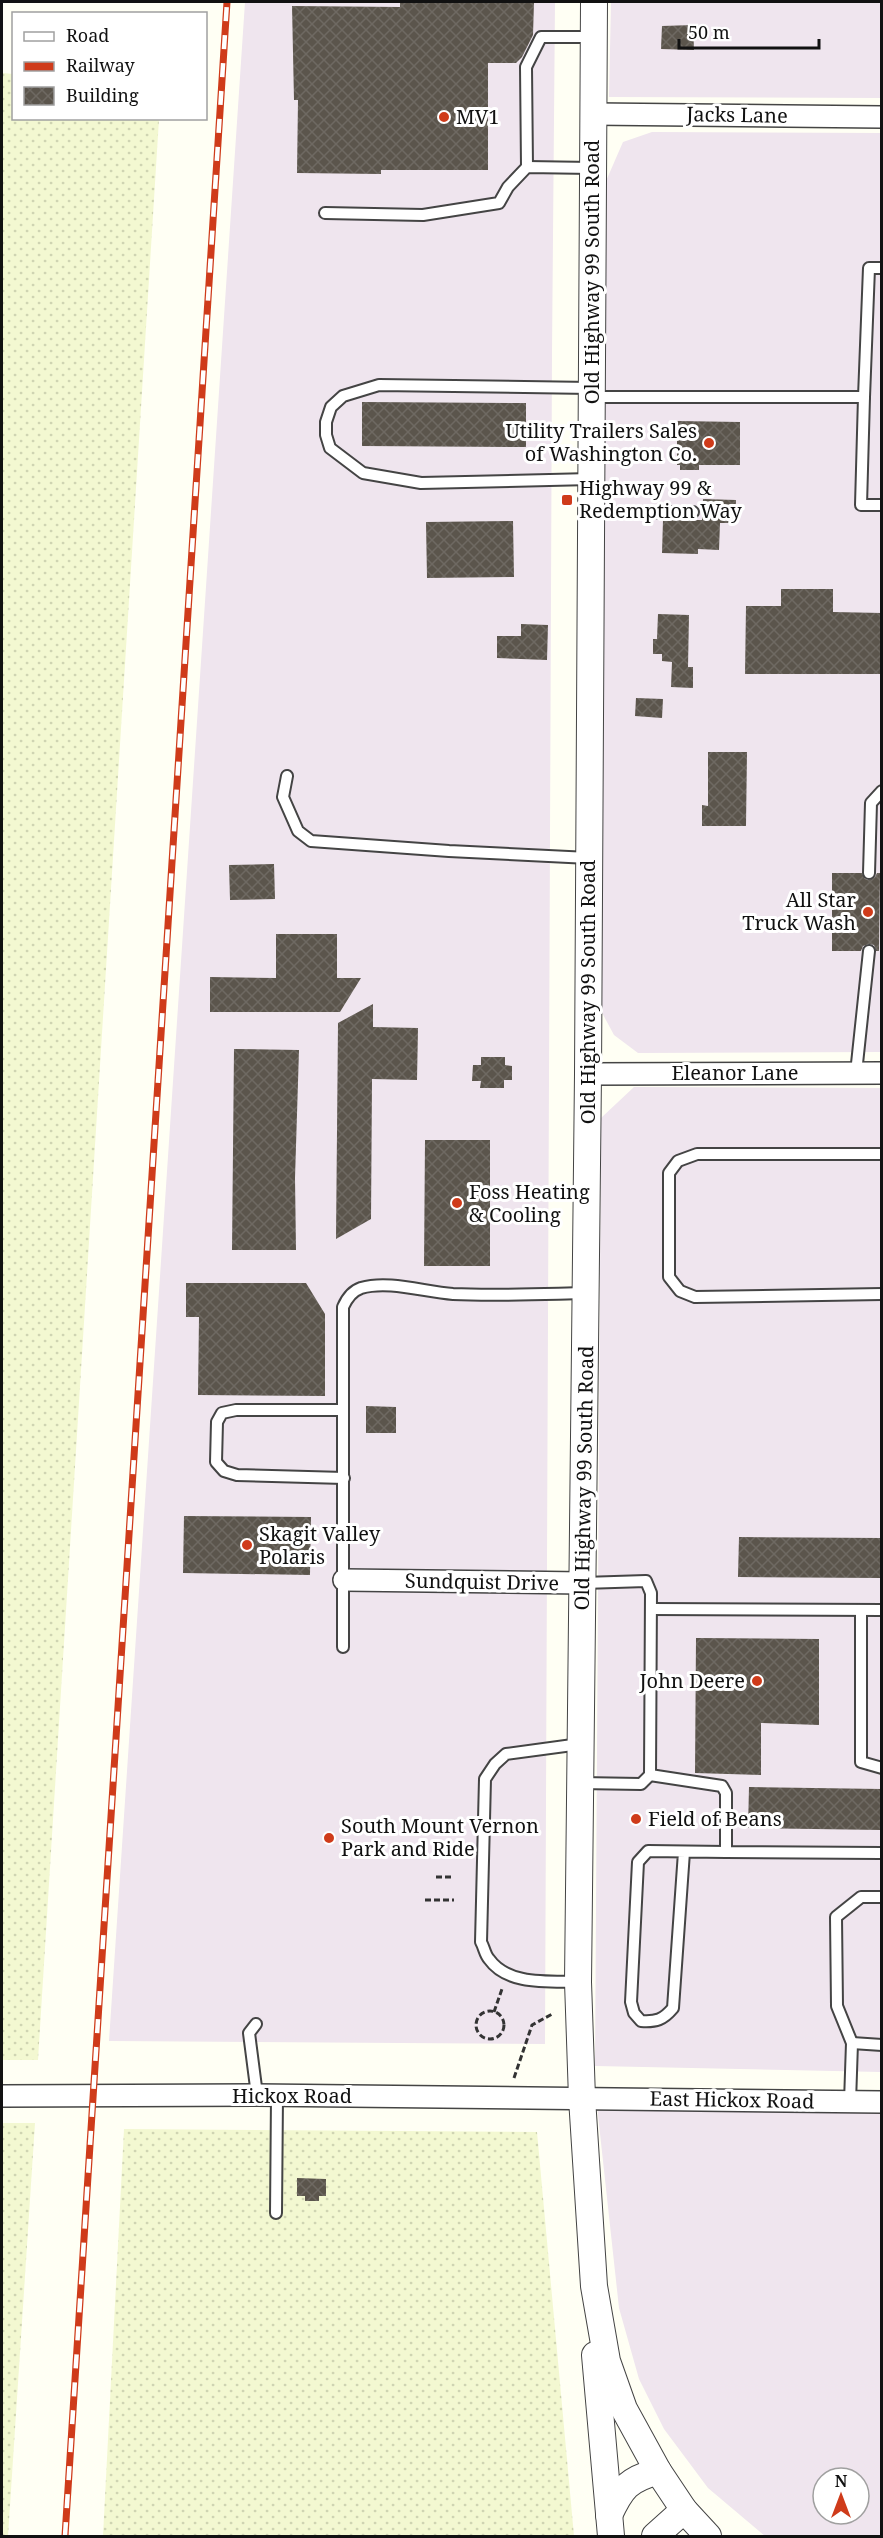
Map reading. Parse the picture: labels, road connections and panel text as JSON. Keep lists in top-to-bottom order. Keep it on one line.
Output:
{"streets":{"street":["Jacks Lane","Old Highway 99 South Road","Eleanor Lane","Sundquist Drive","Hickox Road","East Hickox Road"]},"crossings":[["Jacks Lane","Old Highway 99 South Road"],["Old Highway 99 South Road","Eleanor Lane"],["Old Highway 99 South Road","Sundquist Drive"],["Old Highway 99 South Road","Hickox Road"],["Old Highway 99 South Road","East Hickox Road"],["Hickox Road","East Hickox Road"]],"places":{"other":["MV1","Utility Trailers Sales of Washington Co.","All Star Truck Wash","Foss Heating & Cooling","Skagit Valley Polaris","John Deere","Field of Beans","South Mount Vernon Park and Ride"],"transit":["Highway 99 & Redemption Way"]},"legend":["Road","Railway","Building"],"scale_bar":"50 m","north":"top"}
